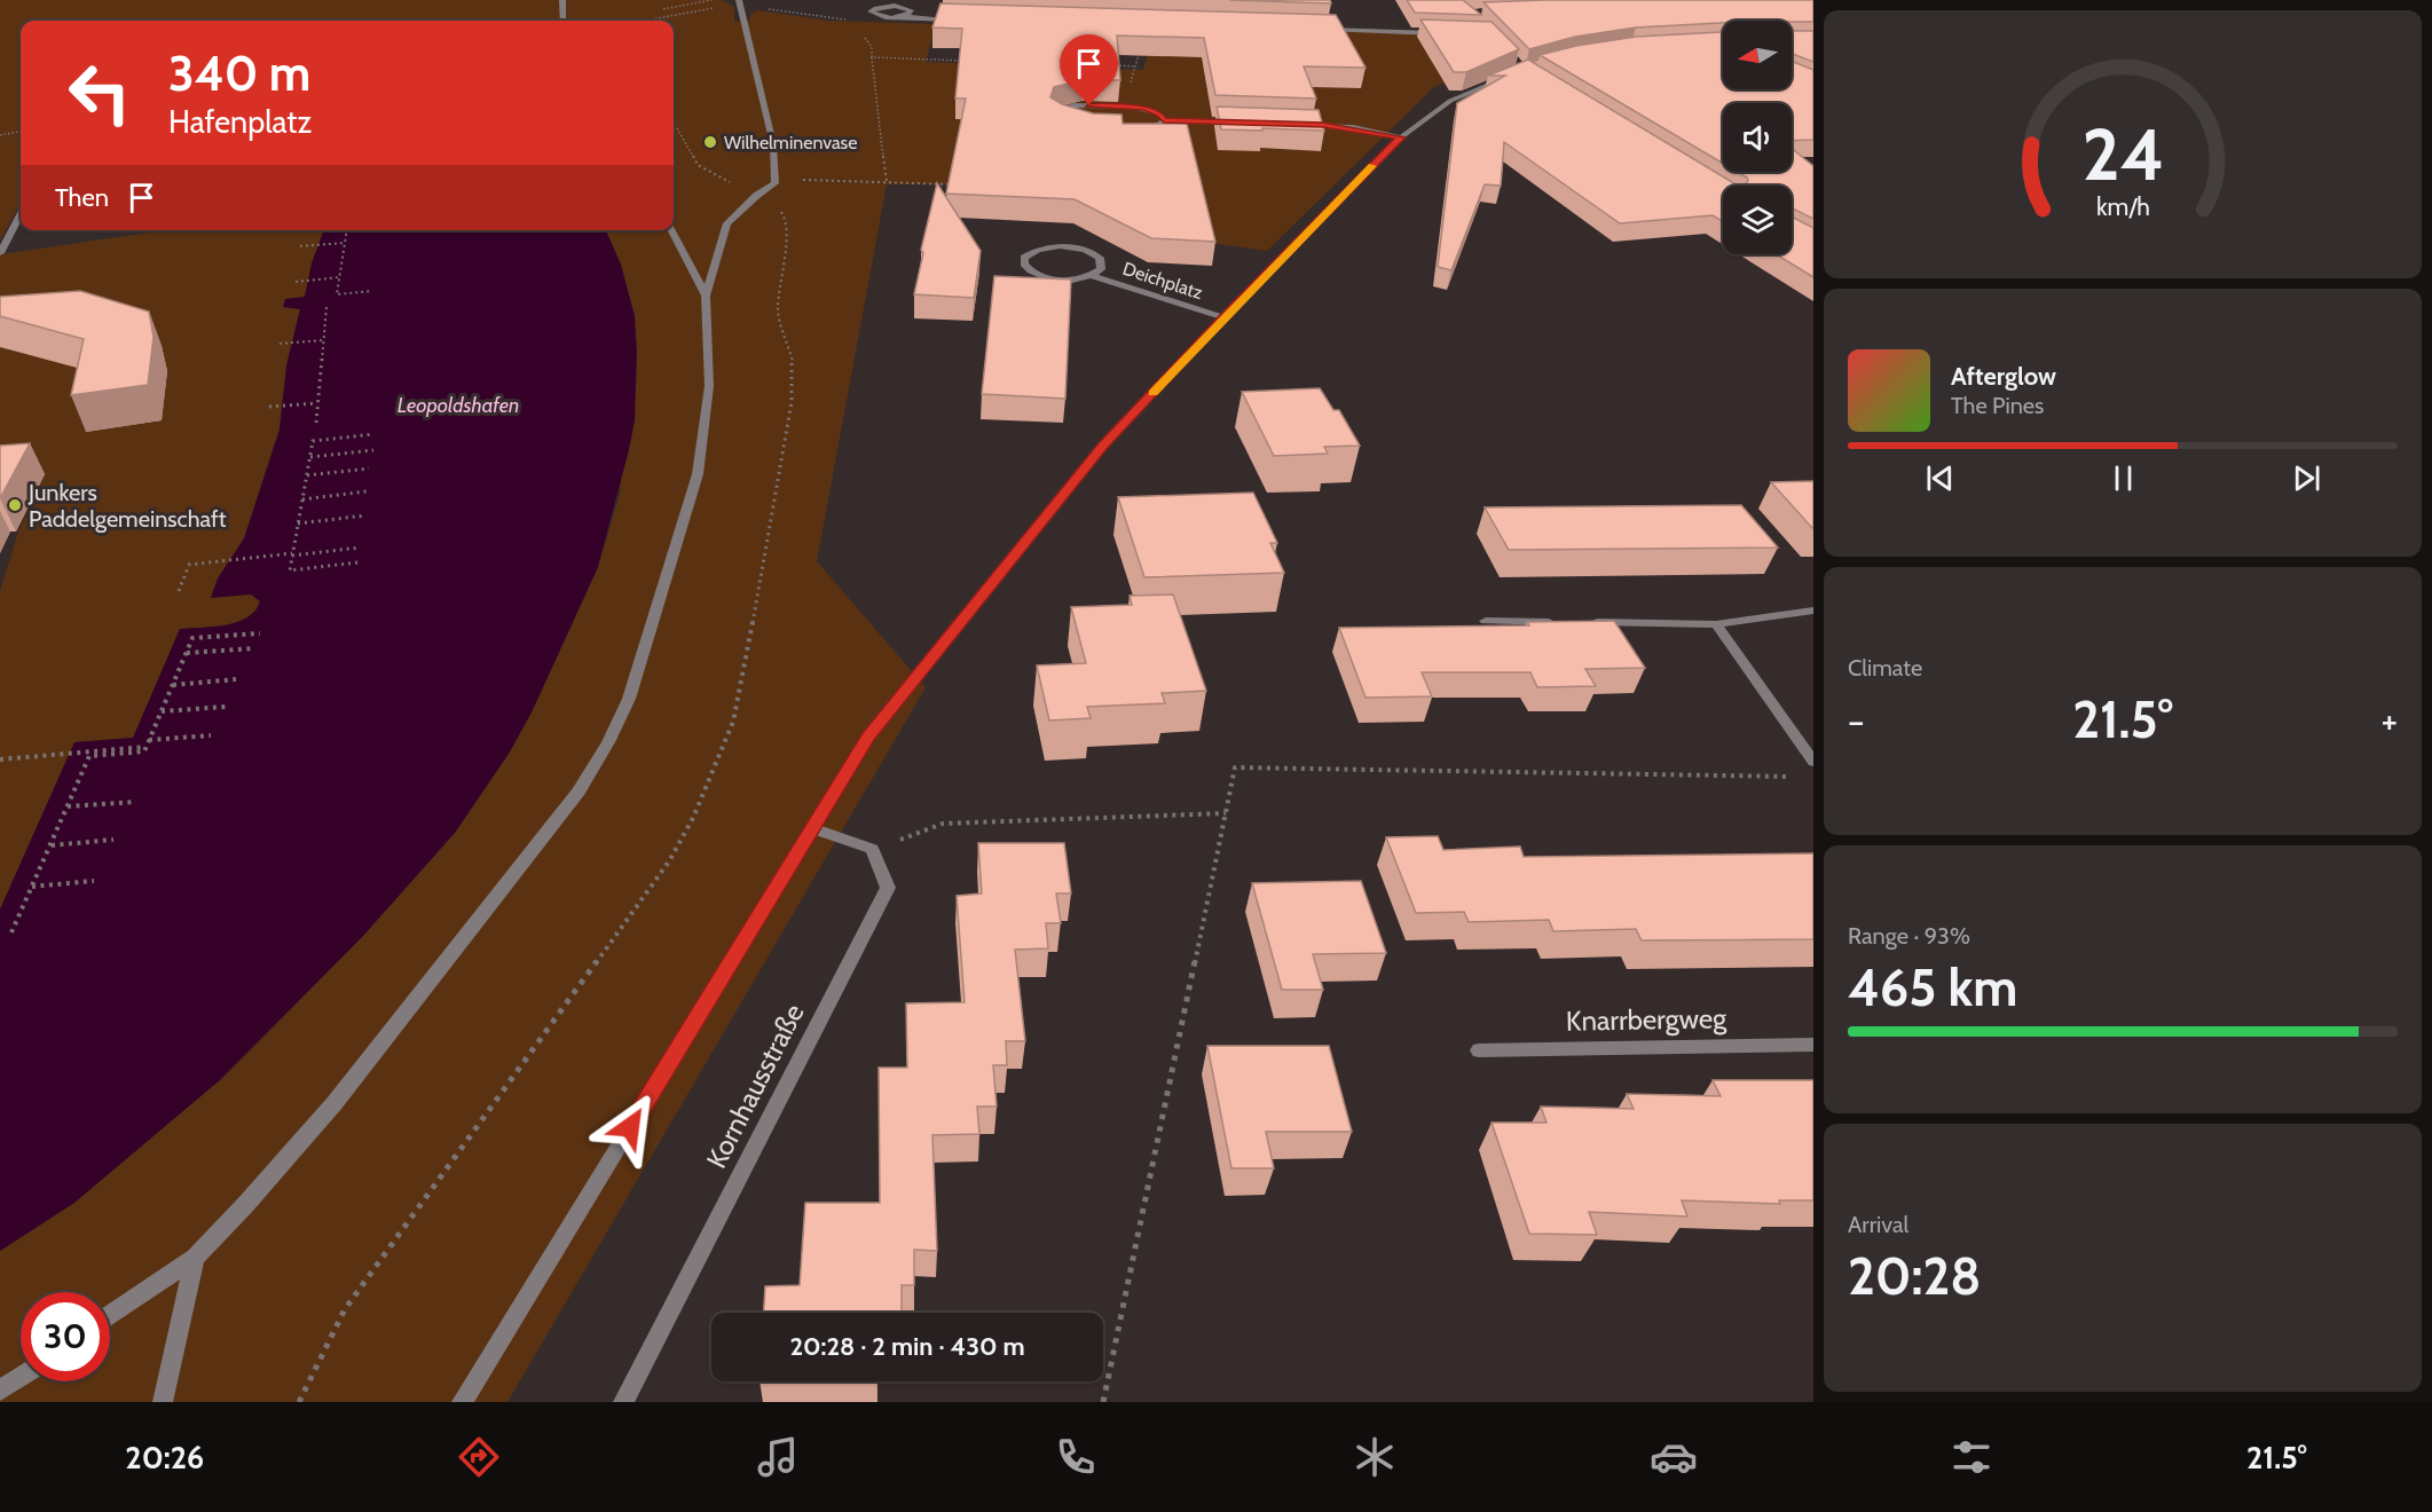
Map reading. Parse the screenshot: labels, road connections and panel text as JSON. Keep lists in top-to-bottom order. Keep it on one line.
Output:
{"streets":{"street":["Deichplatz","Knarrbergweg","Kornhausstraße"]},"water":["Leopoldshafen"],"places":["Wilhelminenvase","Junkers Paddelgemeinschaft"],"north":"left","page":{"turn":["340 m","Hafenplatz"],"then":"Then","song":["Afterglow","The Pines"],"tile":["Climate",["Range · 93%","465 km"],["Arrival","20:28"]],"heat":["−","21.5°","+"],"limit":"30","trip":"20:28 · 2 min · 430 m","tabs":["20:26","21.5°"],"gauge":["24","km/h"]}}
